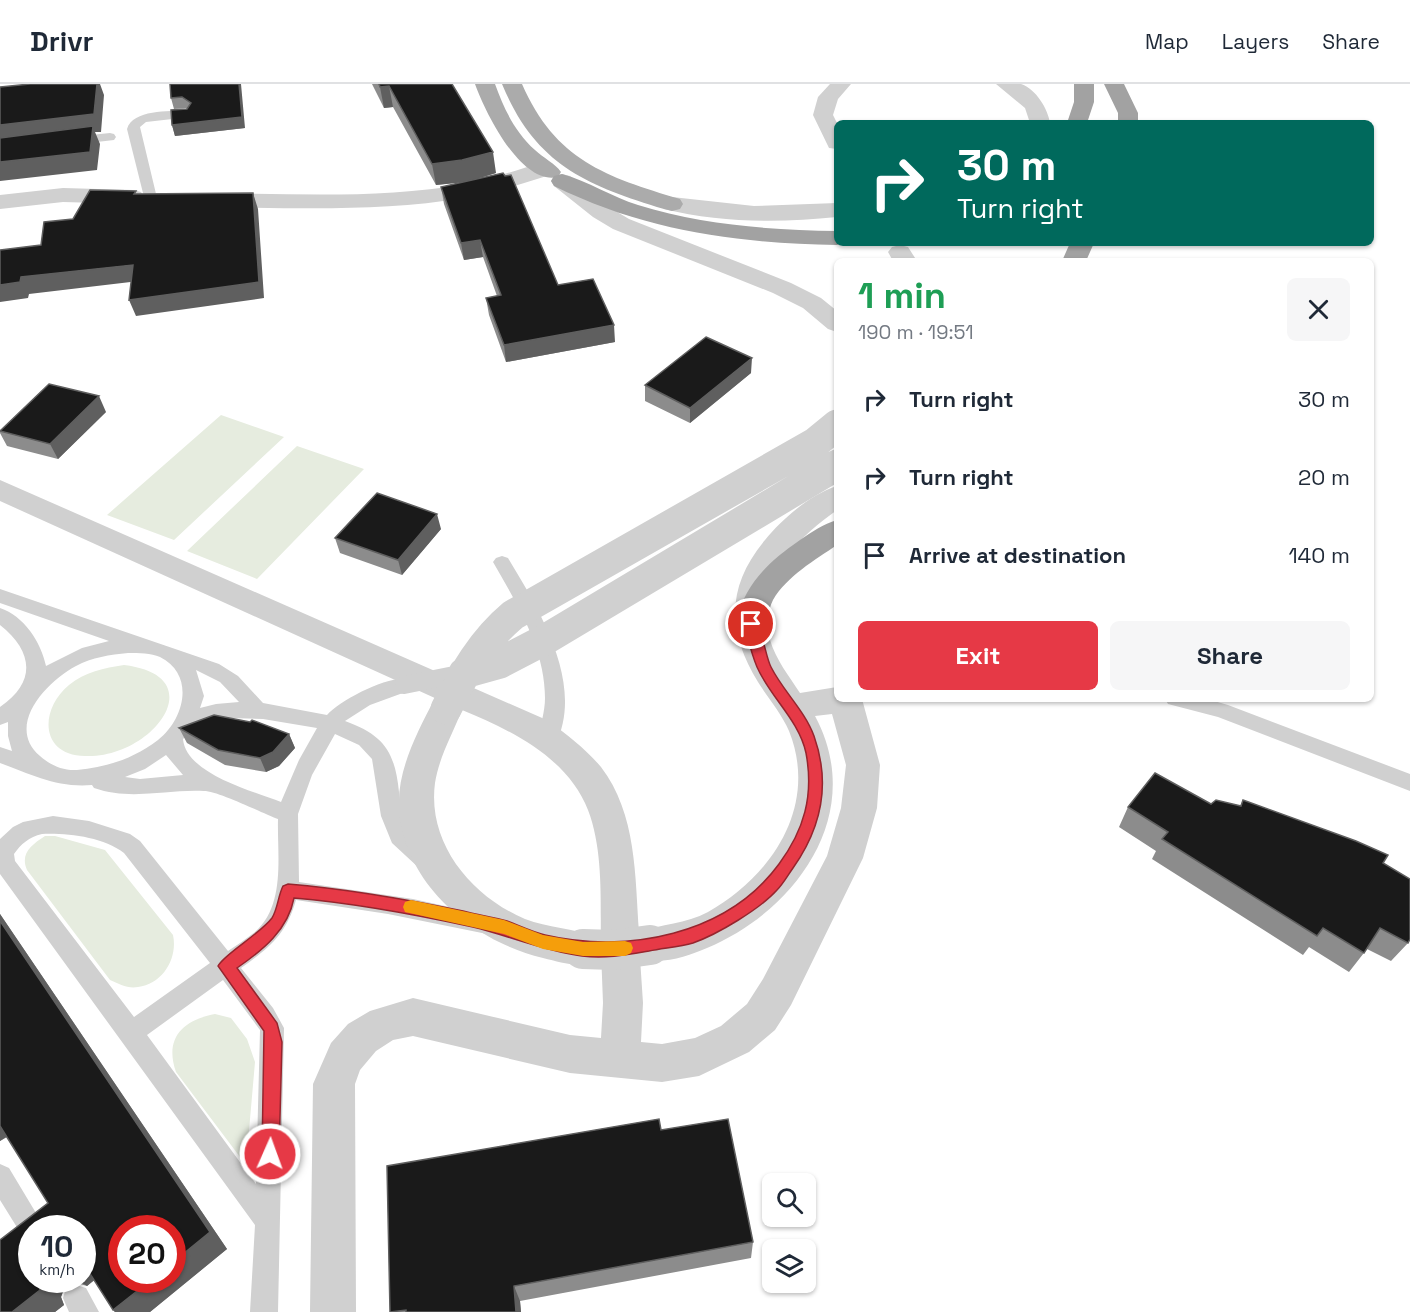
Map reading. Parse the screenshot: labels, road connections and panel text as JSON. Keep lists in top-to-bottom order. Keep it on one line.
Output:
{"page":{"header":"Drivr","nav":["Map","Layers","Share"],"turn":["30 m","Turn right"],"heading":["1 min","190 m · 19:51"],"list":[{"name":"Turn right","value":"30 m"},{"name":"Turn right","value":"20 m"},{"name":"Arrive at destination","value":"140 m"}],"buttons":["Exit","Share"],"speed":"10 km/h","limit":"20"}}
